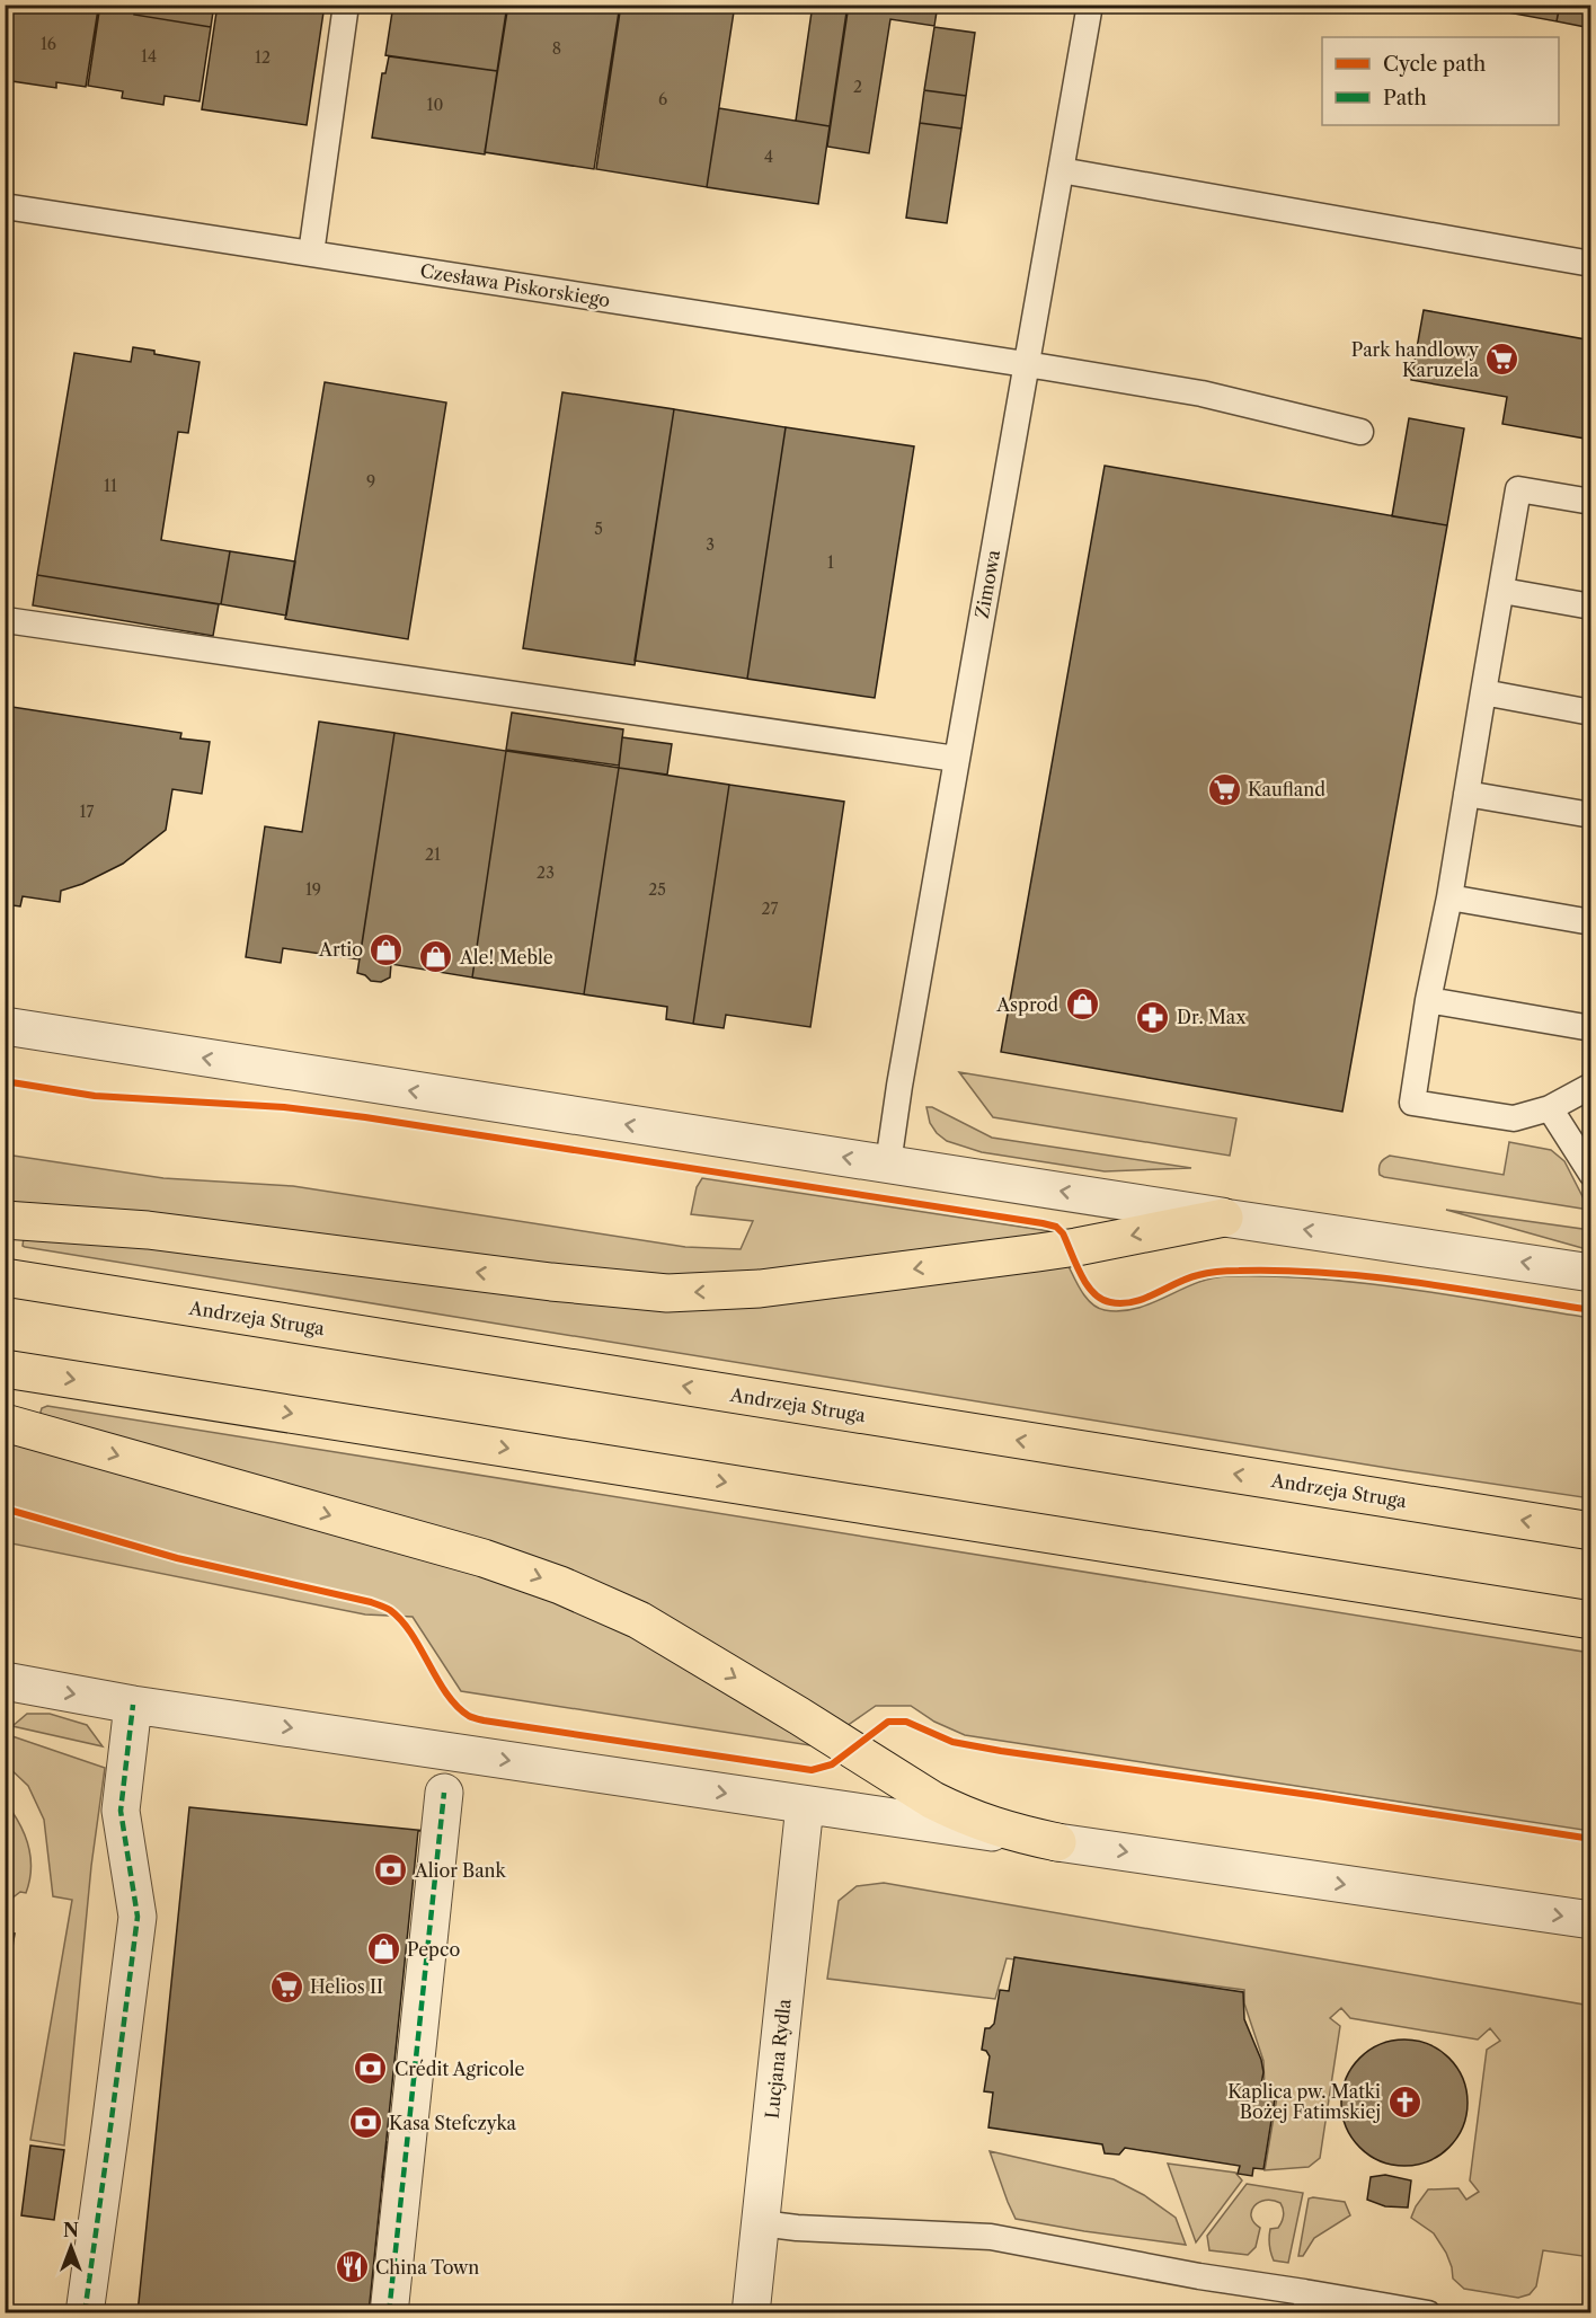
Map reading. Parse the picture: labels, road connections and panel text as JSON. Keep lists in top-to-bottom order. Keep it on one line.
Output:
{"streets":{"main road":["Andrzeja Struga"],"street":["Lucjana Rydla"],"lane":["Czesława Piskorskiego","Zimowa"]},"crossings":[["Czesława Piskorskiego","Zimowa"]],"places":{"supermarket":["Park handlowy Karuzela","Kaufland","Helios II"],"shop":["Artio","Ale! Meble","Asprod","Pepco"],"pharmacy":["Dr. Max"],"bank":["Alior Bank","Crédit Agricole","Kasa Stefczyka"],"church":["Kaplica pw. Matki Bożej Fatimskiej"],"restaurant":["China Town"]},"house_numbers":["16","8","14","12","2","6","10","4","9","11","5","3","1","17","21","23","19","25","27"],"legend":["Cycle path","Path"],"north":"top"}
